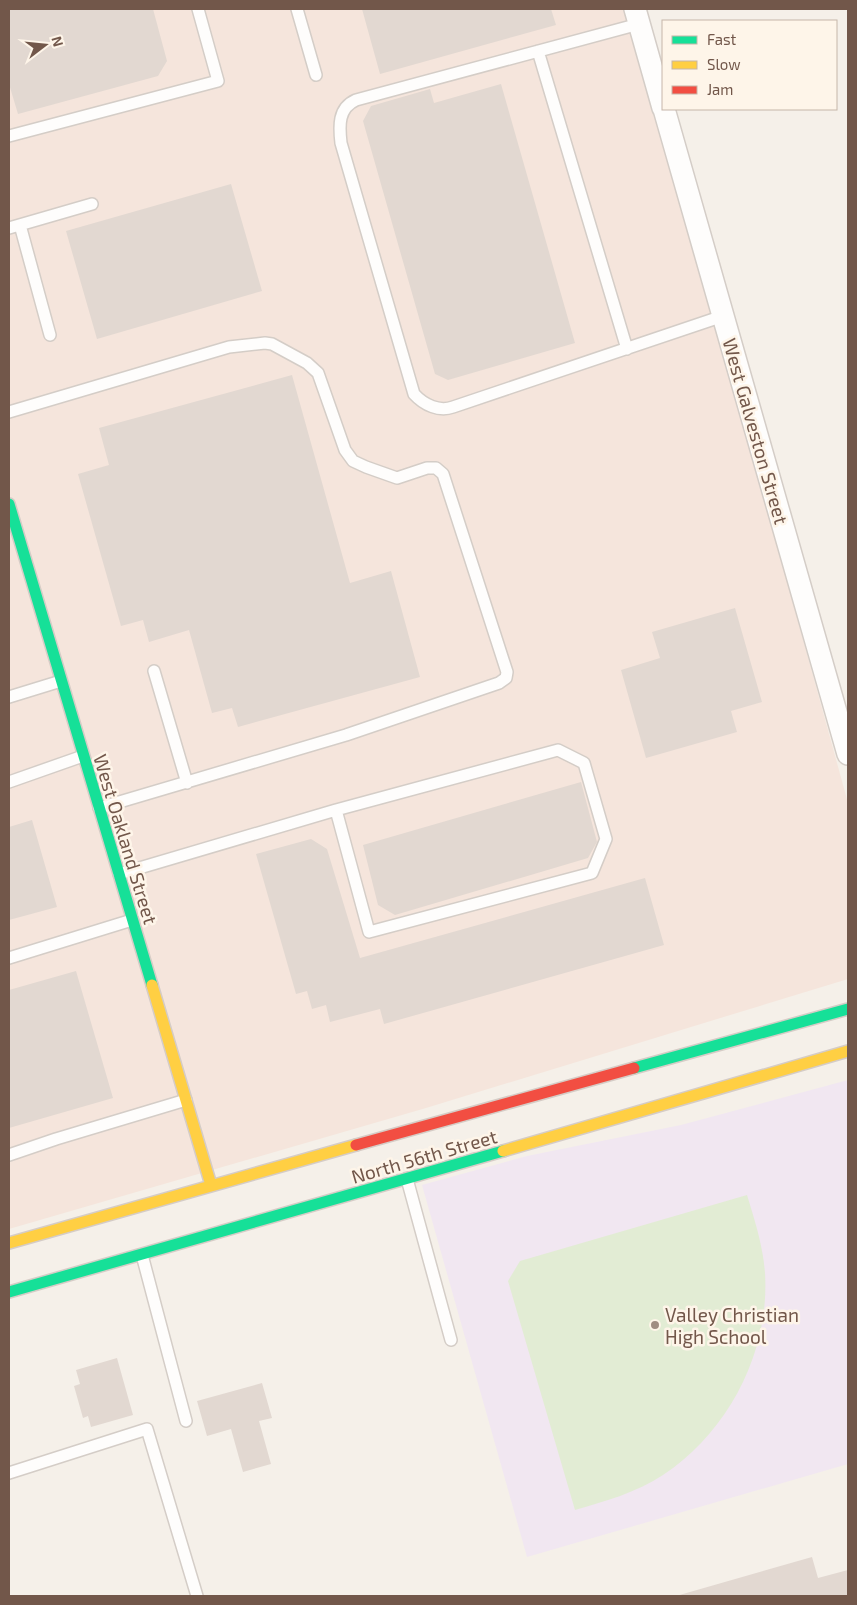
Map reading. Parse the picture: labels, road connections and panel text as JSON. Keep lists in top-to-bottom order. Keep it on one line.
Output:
{"streets":{"main road":["West Oakland Street","North 56th Street"],"street":["West Galveston Street"]},"crossings":[["West Oakland Street","North 56th Street"]],"places":["Valley Christian High School"],"legend":["Fast","Slow","Jam"],"north":"right"}
